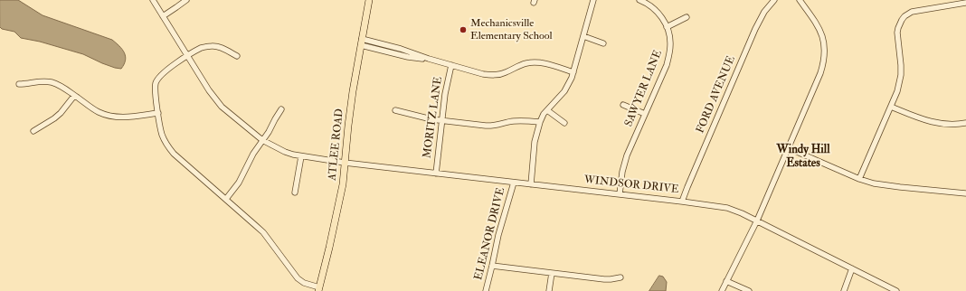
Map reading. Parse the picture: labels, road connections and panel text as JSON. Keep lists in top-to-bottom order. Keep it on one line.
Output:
{"streets":{"main road":["ATLEE ROAD"],"street":["SAWYER LANE","FORD AVENUE","MORITZ LANE","WINDSOR DRIVE","ELEANOR DRIVE"]},"crossings":[["SAWYER LANE","WINDSOR DRIVE"],["FORD AVENUE","WINDSOR DRIVE"],["MORITZ LANE","WINDSOR DRIVE"],["ATLEE ROAD","WINDSOR DRIVE"],["WINDSOR DRIVE","ELEANOR DRIVE"]],"districts":["Windy Hill Estates"],"places":["Mechanicsville Elementary School"]}
